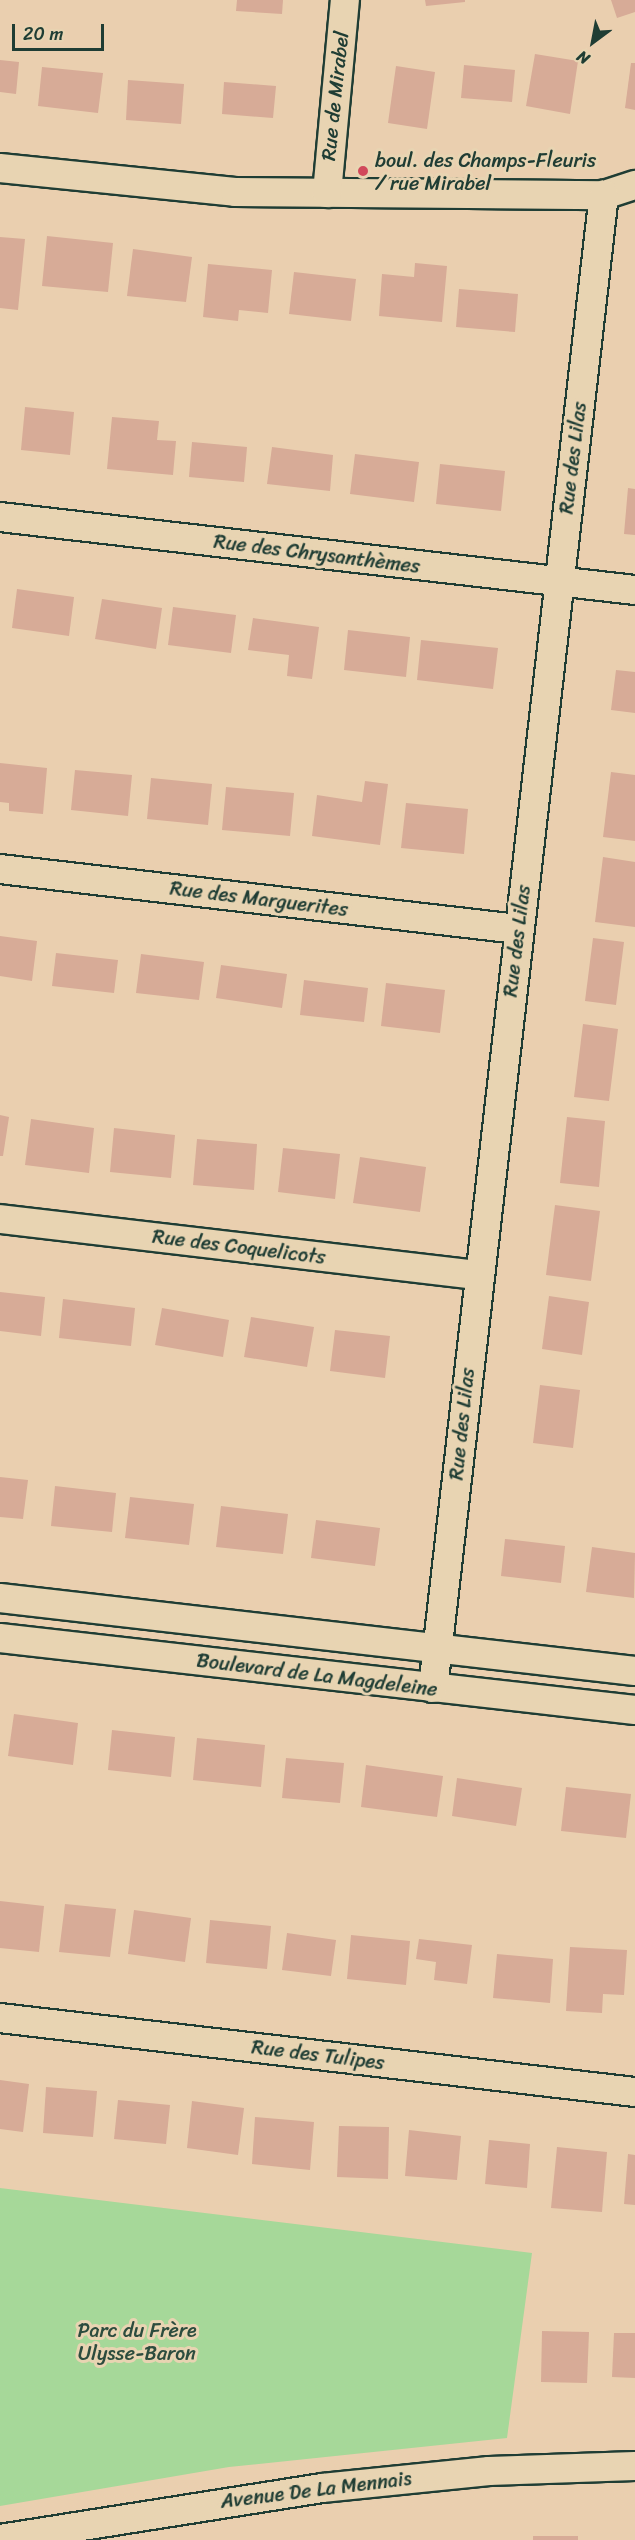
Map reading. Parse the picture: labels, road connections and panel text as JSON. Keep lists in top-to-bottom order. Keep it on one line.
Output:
{"streets":{"street":["Rue de Mirabel","Rue des Lilas","Rue des Chrysanthèmes","Rue des Marguerites","Rue des Coquelicots","Boulevard de La Magdeleine","Rue des Tulipes","Avenue De La Mennais"]},"crossings":[["Rue des Lilas","Rue des Chrysanthèmes"],["Rue des Lilas","Rue des Marguerites"],["Rue des Lilas","Rue des Coquelicots"],["Rue des Lilas","Boulevard de La Magdeleine"]],"parks":["Parc du Frère Ulysse-Baron"],"places":["boul. des Champs-Fleuris / rue Mirabel"],"scale_bar":"20 m","north":"bottom left"}
